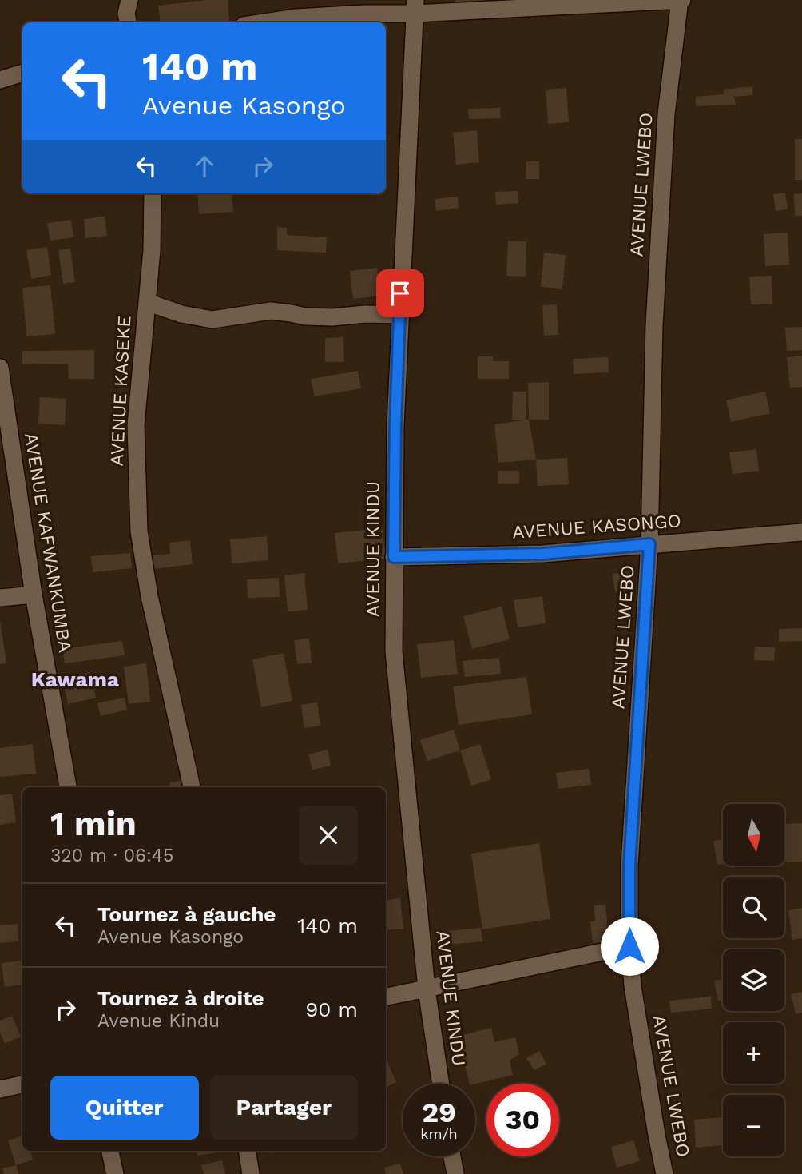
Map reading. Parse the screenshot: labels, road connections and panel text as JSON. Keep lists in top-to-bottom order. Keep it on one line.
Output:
{"streets":{"street":["AVENUE LWEBO","AVENUE KASEKE","AVENUE KASONGO","AVENUE KAFWANKUMBA","AVENUE KINDU"]},"crossings":[["AVENUE LWEBO","AVENUE KASONGO"],["AVENUE KASONGO","AVENUE KINDU"]],"districts":["Kawama"],"north":"bottom","page":{"turn":["140 m","Avenue Kasongo"],"heading":["1 min","320 m · 06:45"],"map_buttons":["+","−"],"list":[{"name":"Tournez à gauche","note":"Avenue Kasongo","value":"140 m"},{"name":"Tournez à droite","note":"Avenue Kindu","value":"90 m"}],"buttons":["Quitter","Partager"],"speed":"29 km/h","limit":"30"}}
